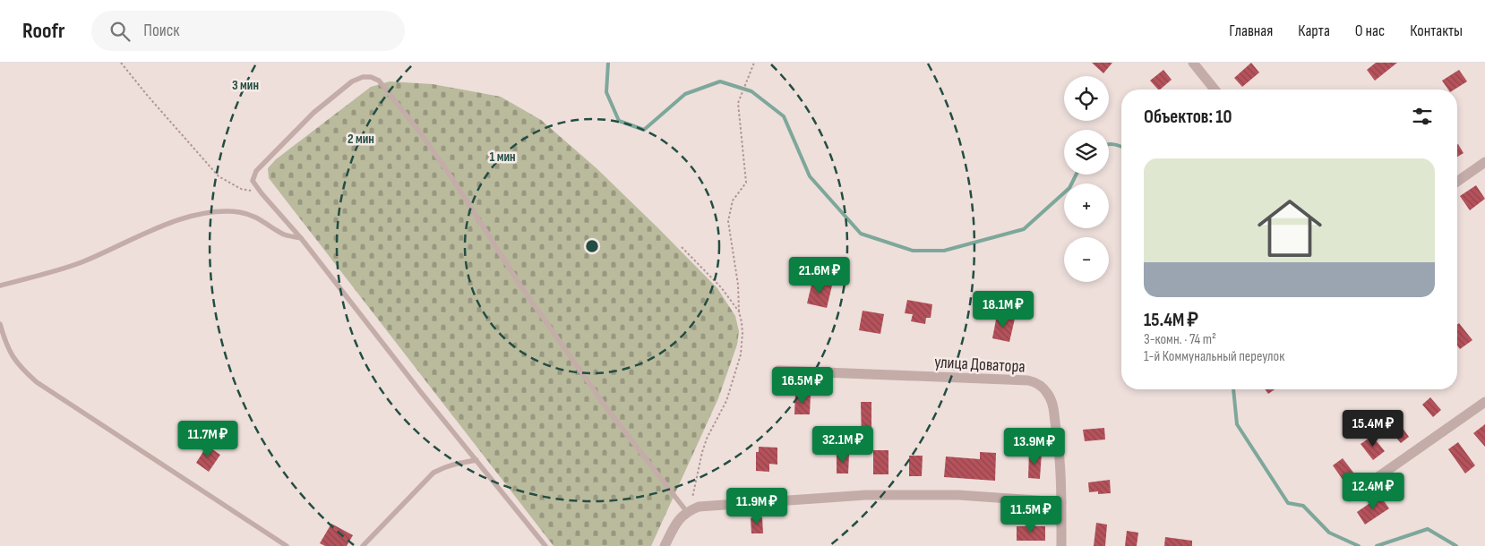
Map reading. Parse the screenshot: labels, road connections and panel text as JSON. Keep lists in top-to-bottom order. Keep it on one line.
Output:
{"streets":{"street":["улица Доватора"]},"page":{"header":"Roofr","search":"Поиск","nav":["Главная","Карта","О нас","Контакты"],"map_buttons":["+","−"],"heading":"Объектов: 10","list":[{"name":"15.4M ₽","note":"3-комн. · 74 m² · 1-й Коммунальный переулок"}],"price":["21.6M ₽","18.1M ₽","16.5M ₽","15.4M ₽","11.7M ₽","32.1M ₽","13.9M ₽","12.4M ₽","11.9M ₽","11.5M ₽"]},"rings":["3 мин","2 мин","1 мин"]}
